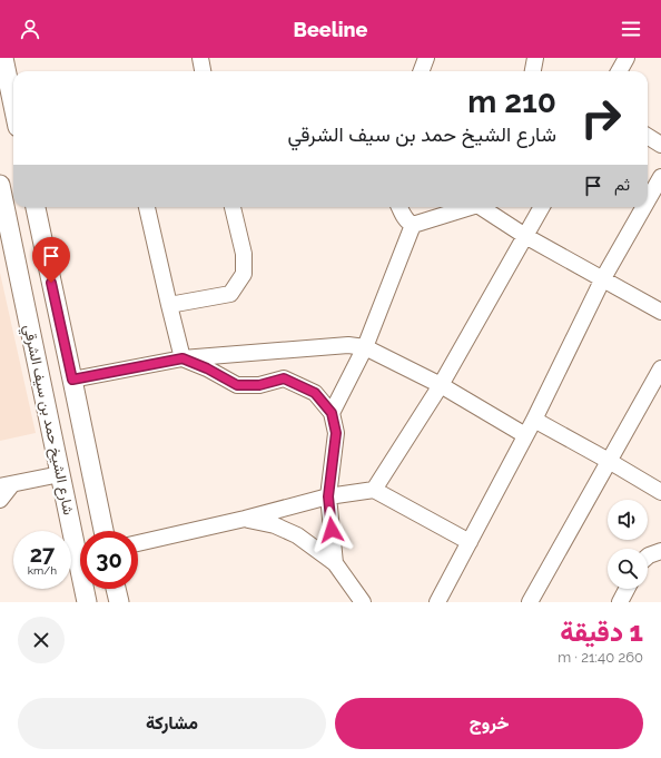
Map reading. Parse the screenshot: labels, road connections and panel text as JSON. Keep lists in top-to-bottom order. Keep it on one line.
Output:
{"streets":{"main road":["شارع الشيخ حمد بن سيف الشرقي"]},"page":{"header":"Beeline","turn":["210 m","شارع الشيخ حمد بن سيف الشرقي"],"then":"ثم","speed":"27 km/h","limit":"30","heading":["1 دقيقة","260 m · 21:40"],"buttons":["خروج","مشاركة"]}}
